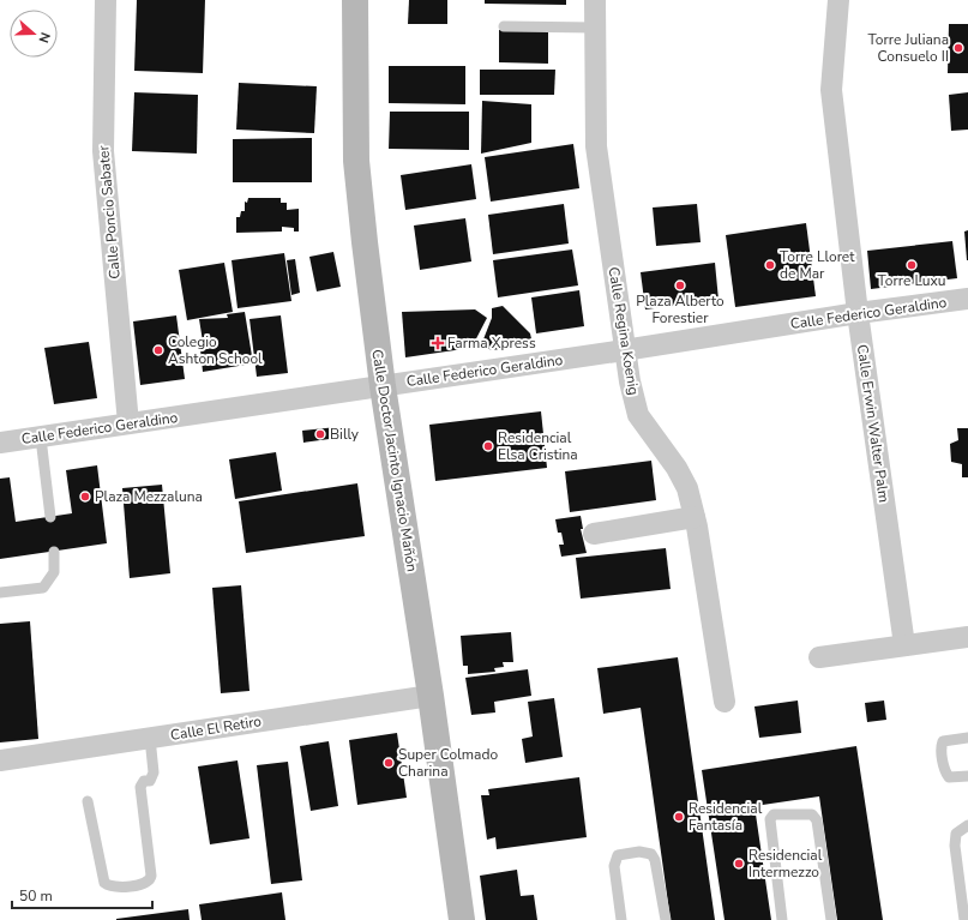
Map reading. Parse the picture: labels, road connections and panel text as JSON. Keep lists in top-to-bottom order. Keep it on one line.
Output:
{"streets":{"street":["Calle Poncio Sabater","Calle Federico Geraldino","Calle Regina Koenig","Calle Erwin Walter Palm","Calle Doctor Jacinto Ignacio Mañón","Calle El Retiro"]},"crossings":[["Calle Poncio Sabater","Calle Federico Geraldino"],["Calle Federico Geraldino","Calle Regina Koenig"],["Calle Federico Geraldino","Calle Erwin Walter Palm"],["Calle Federico Geraldino","Calle Doctor Jacinto Ignacio Mañón"],["Calle Doctor Jacinto Ignacio Mañón","Calle El Retiro"]],"places":{"other":["Torre Juliana Consuelo II","Torre Lloret de Mar","Torre Luxu","Plaza Alberto Forestier","Colegio Ashton School","Billy","Residencial Elsa Cristina","Plaza Mezzaluna","Super Colmado Charina","Residencial Fantasía","Residencial Intermezzo"],"health":["Farma Xpress"]},"scale_bar":"50 m","north":"right"}
